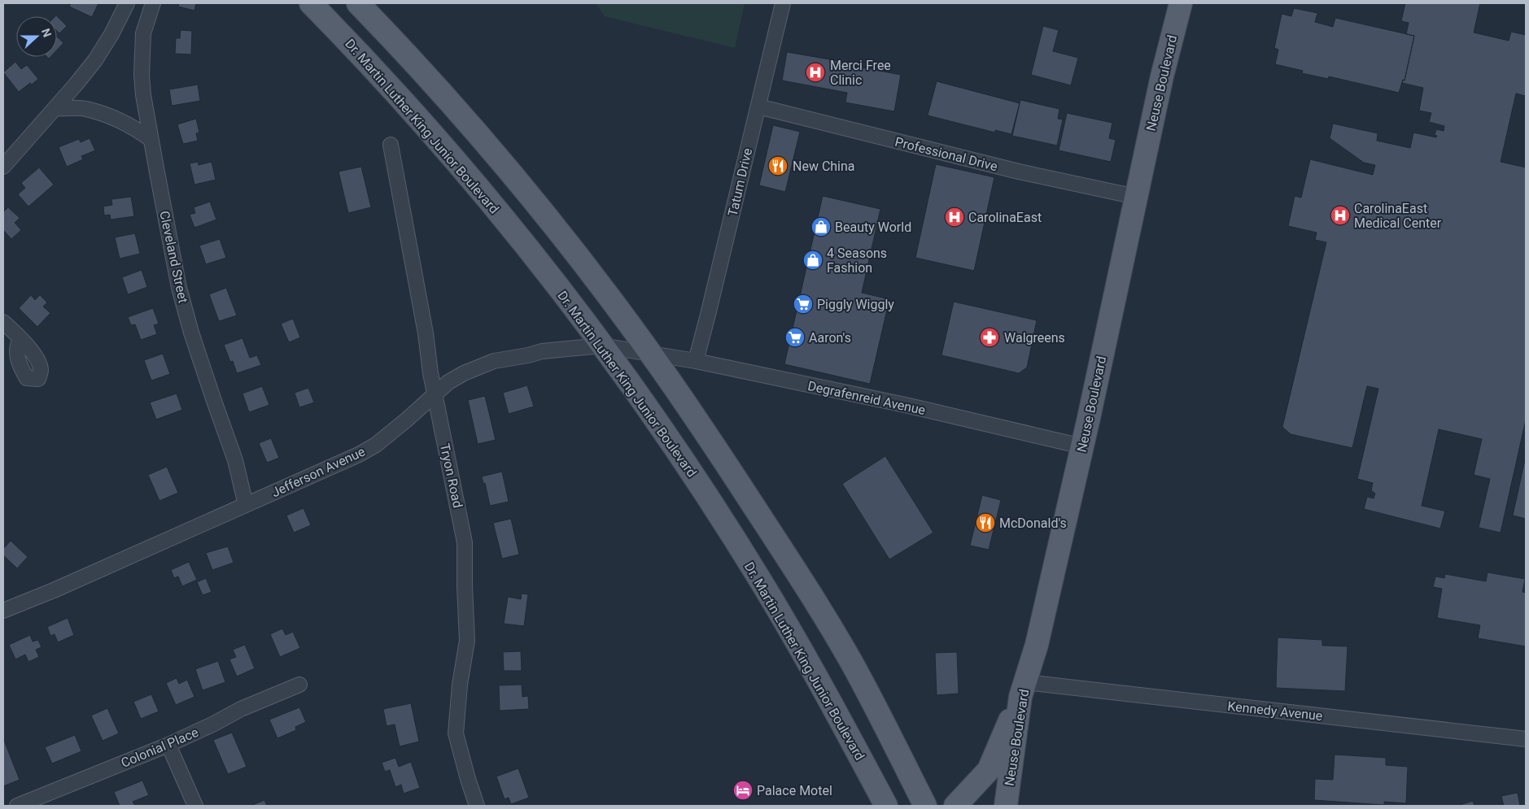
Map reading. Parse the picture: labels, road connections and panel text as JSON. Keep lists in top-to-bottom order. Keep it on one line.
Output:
{"streets":{"main road":["Neuse Boulevard","Dr. Martin Luther King Junior Boulevard"],"street":["Professional Drive","Tatum Drive","Cleveland Street","Degrafenreid Avenue","Jefferson Avenue","Tryon Road","Kennedy Avenue","Colonial Place"]},"crossings":[["Neuse Boulevard","Professional Drive"],["Neuse Boulevard","Degrafenreid Avenue"],["Neuse Boulevard","Kennedy Avenue"],["Dr. Martin Luther King Junior Boulevard","Jefferson Avenue"],["Professional Drive","Tatum Drive"],["Tatum Drive","Degrafenreid Avenue"],["Cleveland Street","Jefferson Avenue"],["Degrafenreid Avenue","Jefferson Avenue"],["Jefferson Avenue","Tryon Road"]],"places":{"hospital":["Merci Free Clinic","CarolinaEast Medical Center","CarolinaEast"],"restaurant":["New China","McDonald's"],"shop":["Beauty World","4 Seasons Fashion"],"supermarket":["Piggly Wiggly","Aaron's"],"pharmacy":["Walgreens"],"hotel":["Palace Motel"]},"north":"right"}
